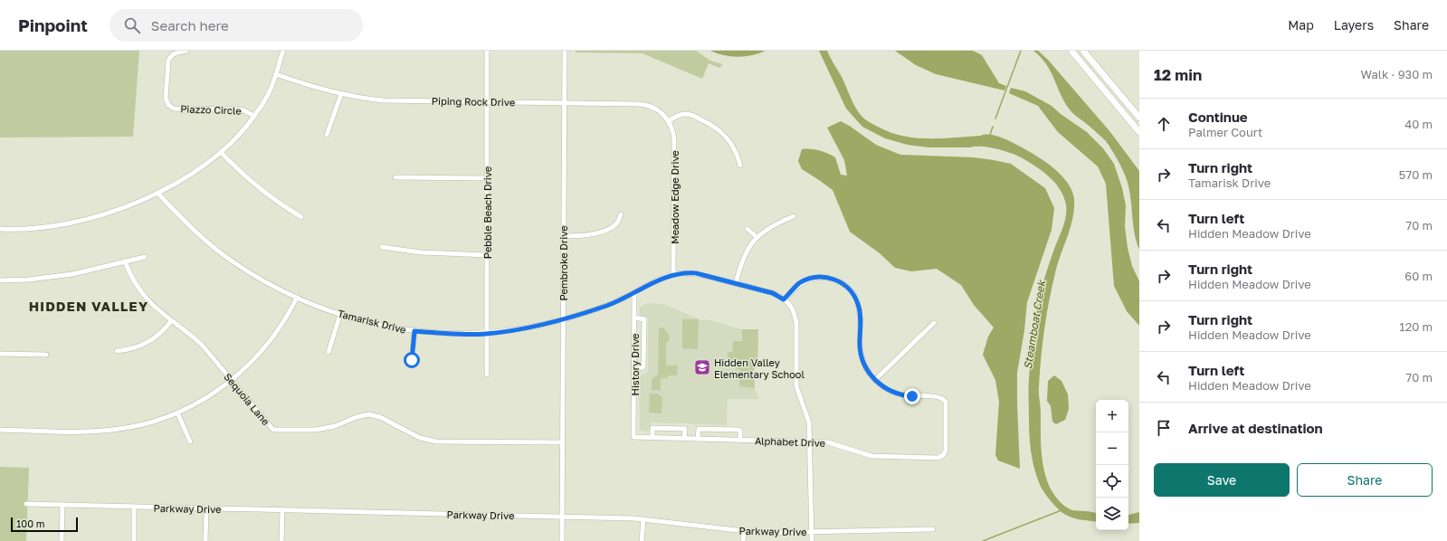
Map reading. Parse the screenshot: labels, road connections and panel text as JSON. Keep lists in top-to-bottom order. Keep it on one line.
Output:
{"streets":{"street":["Piping Rock Drive","Piazzo Circle","Meadow Edge Drive","Pebble Beach Drive","Pembroke Drive","Tamarisk Drive","History Drive","Sequoia Lane","Alphabet Drive","Parkway Drive"]},"crossings":[["Piping Rock Drive","Meadow Edge Drive"],["Piping Rock Drive","Pebble Beach Drive"],["Piping Rock Drive","Pembroke Drive"],["Meadow Edge Drive","Tamarisk Drive"],["Pebble Beach Drive","Tamarisk Drive"],["Pembroke Drive","Tamarisk Drive"],["Pembroke Drive","Sequoia Lane"],["Pembroke Drive","Parkway Drive"],["Tamarisk Drive","History Drive"],["History Drive","Alphabet Drive"]],"districts":["HIDDEN VALLEY"],"water":["Steamboat Creek"],"places":{"school or university":["Hidden Valley Elementary School"]},"scale_bar":"100 m","page":{"header":"Pinpoint","search":"Search here","nav":["Map","Layers","Share"],"heading":["12 min","Walk · 930 m"],"list":[["Continue","Palmer Court","40 m"],["Turn right","Tamarisk Drive","570 m"],["Turn left","Hidden Meadow Drive","70 m"],["Turn right","Hidden Meadow Drive","60 m"],["Turn right","Hidden Meadow Drive","120 m"],["Turn left","Hidden Meadow Drive","70 m"],"Arrive at destination"],"map_buttons":["+","−"],"buttons":["Save","Share"],"scale":"100 m"}}
